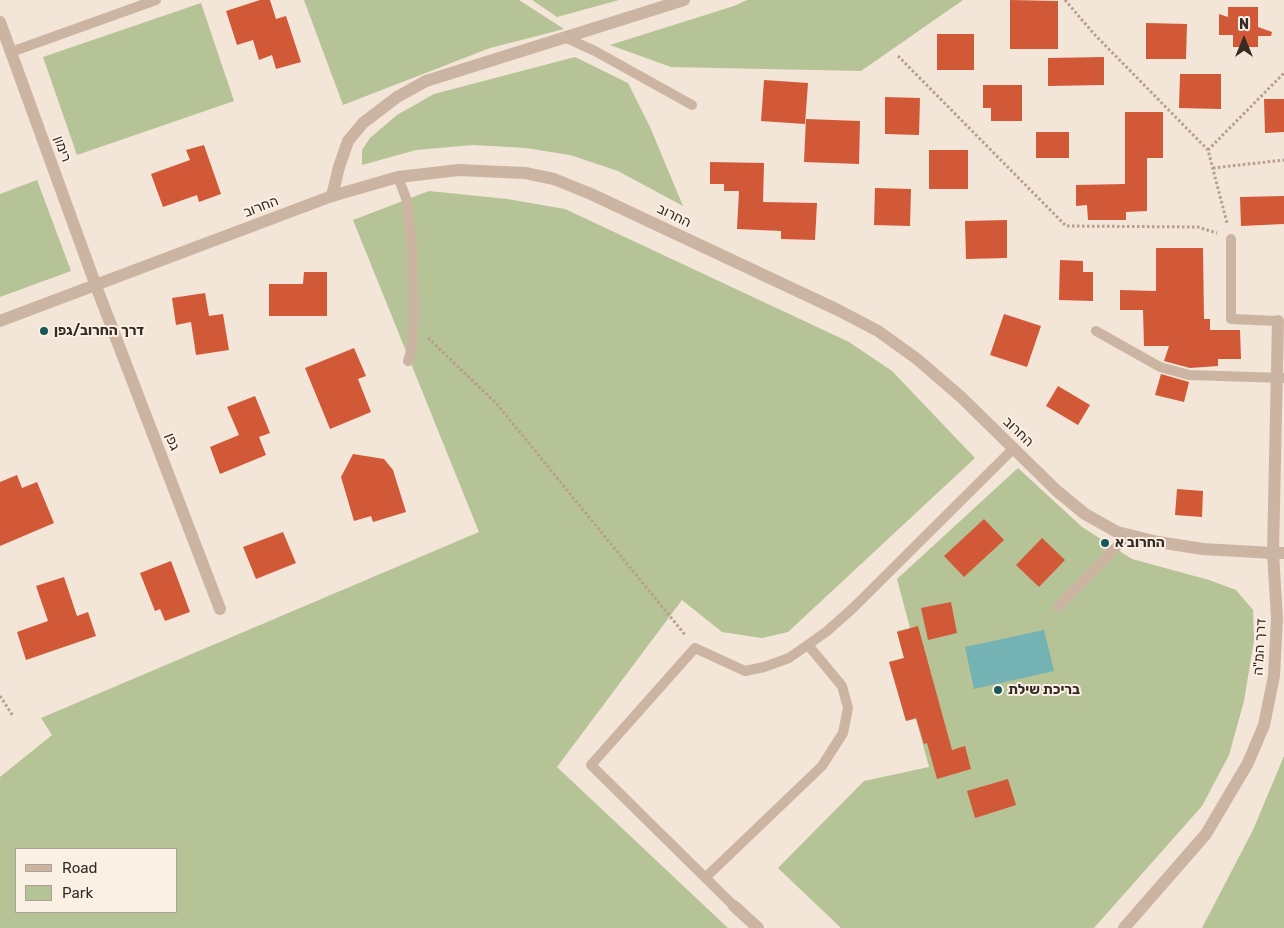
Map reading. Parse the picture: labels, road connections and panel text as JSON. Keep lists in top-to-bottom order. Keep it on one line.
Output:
{"streets":{"street":["רימון","החרוב","גפן","דרך המ\"ה"]},"crossings":[["רימון","החרוב"],["רימון","גפן"],["החרוב","גפן"],["החרוב","דרך המ\"ה"]],"places":["דרך החרוב/גפן","החרוב א","בריכת שילת"],"legend":["Road","Park"],"north":"top"}
